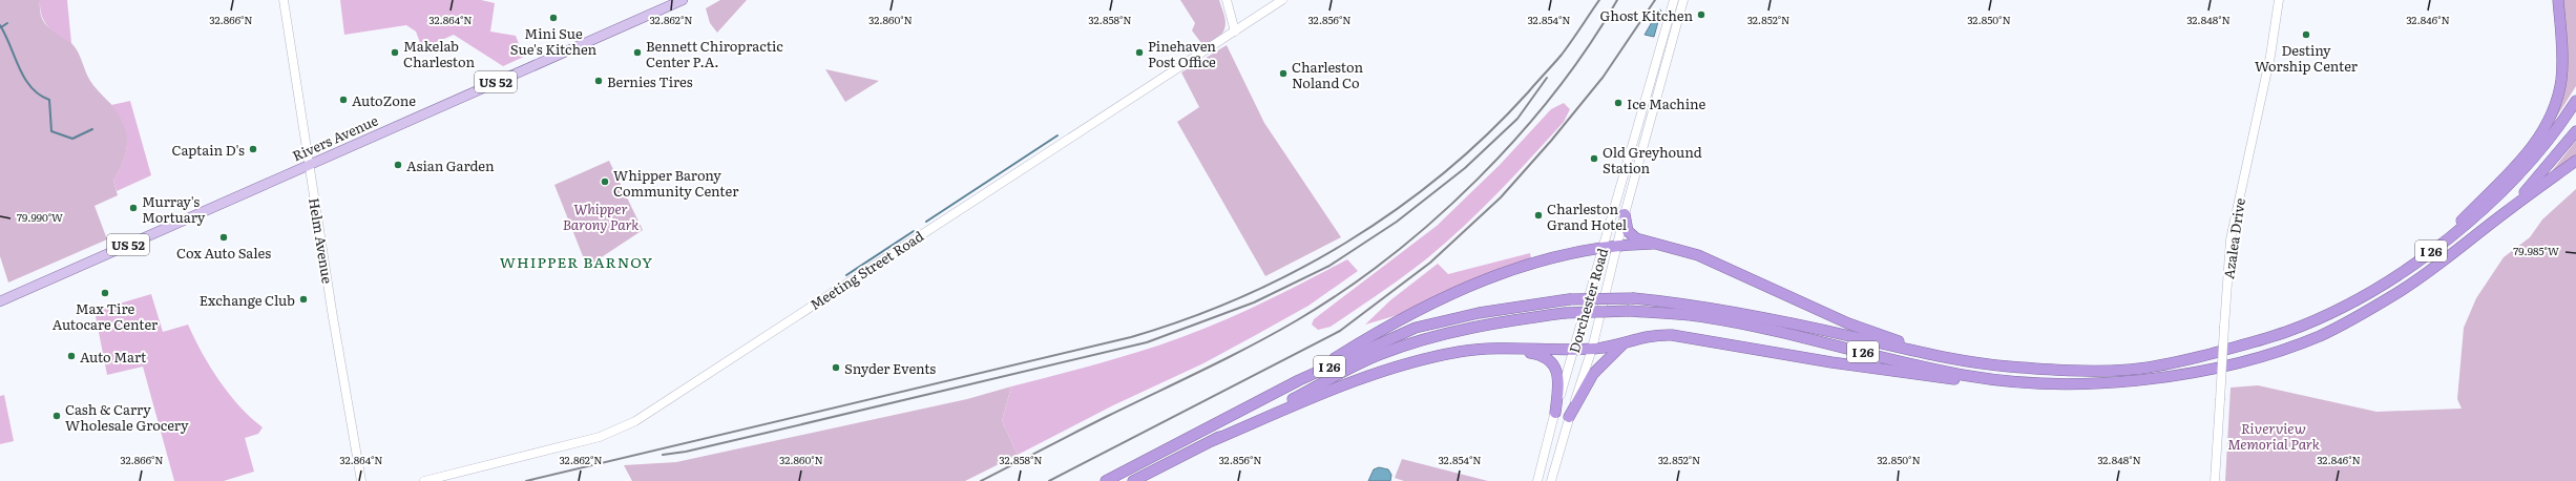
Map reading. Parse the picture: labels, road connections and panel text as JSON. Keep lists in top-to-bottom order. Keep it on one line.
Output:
{"streets":{"highway":["I 26"],"main road":["US 52","Rivers Avenue"],"street":["Azalea Drive","Helm Avenue","Meeting Street Road","Dorchester Road"]},"crossings":[["Rivers Avenue","Helm Avenue"]],"districts":["WHIPPER BARNOY"],"parks":["Whipper Barony Park","Riverview Memorial Park"],"places":["Ghost Kitchen","Mini Sue Sue's Kitchen","Destiny Worship Center","Makelab Charleston","Bennett Chiropractic Center P.A.","Pinehaven Post Office","Charleston Noland Co","Bernies Tires","AutoZone","Ice Machine","Captain D's","Old Greyhound Station","Asian Garden","Whipper Barony Community Center","Murray's Mortuary","Charleston Grand Hotel","Cox Auto Sales","Max Tire Autocare Center","Exchange Club","Auto Mart","Snyder Events","Cash & Carry Wholesale Grocery"],"coordinates":["32.866°N","32.864°N","32.862°N","32.860°N","32.858°N","32.856°N","32.854°N","32.852°N","32.850°N","32.848°N","32.846°N","79.990°W","79.985°W"]}
